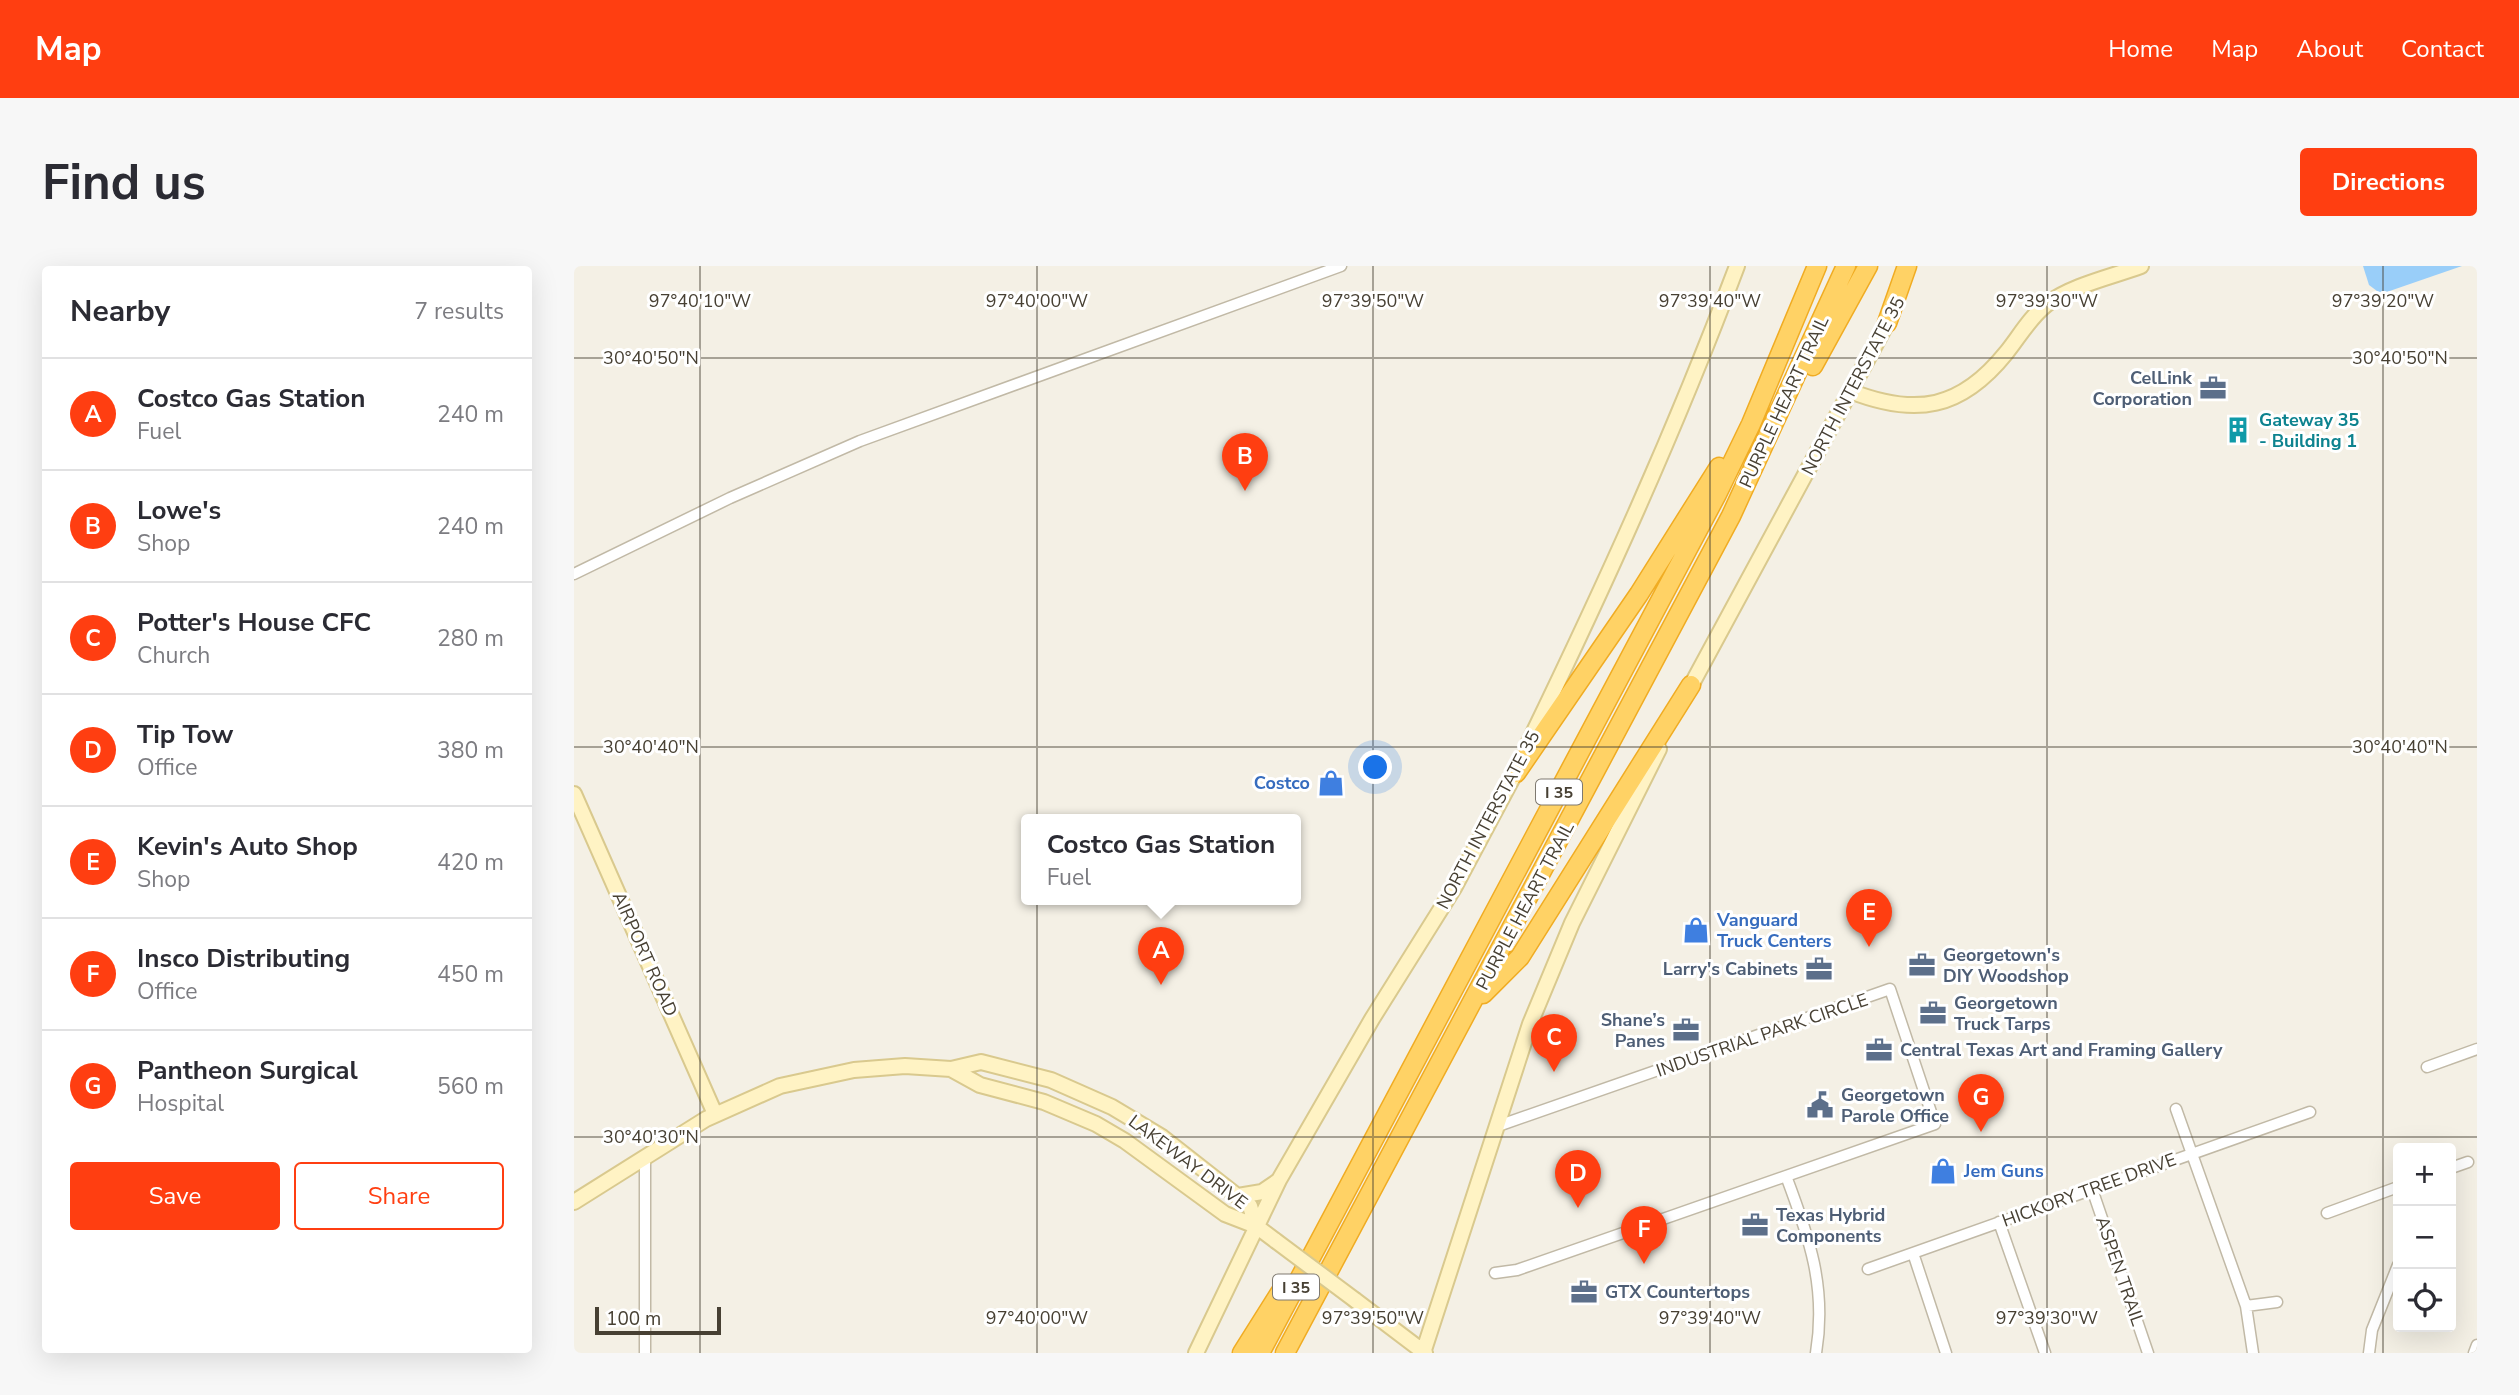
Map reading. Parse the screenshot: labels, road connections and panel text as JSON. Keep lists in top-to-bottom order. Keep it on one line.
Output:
{"streets":{"highway":["PURPLE HEART TRAIL","I 35"],"main road":["NORTH INTERSTATE 35","AIRPORT ROAD","LAKEWAY DRIVE"],"street":["INDUSTRIAL PARK CIRCLE","HICKORY TREE DRIVE","ASPEN TRAIL"]},"crossings":[["NORTH INTERSTATE 35","INDUSTRIAL PARK CIRCLE"],["NORTH INTERSTATE 35","LAKEWAY DRIVE"],["AIRPORT ROAD","LAKEWAY DRIVE"],["HICKORY TREE DRIVE","ASPEN TRAIL"]],"places":{"office":["CelLink Corporation","Georgetown's DIY Woodshop","Larry's Cabinets","Georgetown Truck Tarps","Shane’s Panes","Central Texas Art and Framing Gallery","Texas Hybrid Components","GTX Countertops"],"building":["Gateway 35 - Building 1"],"shop":["Costco","Vanguard Truck Centers","Jem Guns"],"public building":["Georgetown Parole Office"]},"scale_bar":"100 m","page":{"header":"Map","nav":["Home","Map","About","Contact"],"buttons":["Directions",["Save","Share"]],"title":"Find us","heading":["Nearby","7 results"],"list":[{"mark":"A","name":"Costco Gas Station","note":"Fuel","value":"240 m"},{"mark":"B","name":"Lowe's","note":"Shop","value":"240 m"},{"mark":"C","name":"Potter's House CFC","note":"Church","value":"280 m"},{"mark":"D","name":"Tip Tow","note":"Office","value":"380 m"},{"mark":"E","name":"Kevin's Auto Shop","note":"Shop","value":"420 m"},{"mark":"F","name":"Insco Distributing","note":"Office","value":"450 m"},{"mark":"G","name":"Pantheon Surgical","note":"Hospital","value":"560 m"}],"pins":["B","E","A","C","G","D","F"],"popup":["Costco Gas Station","Fuel"],"map_buttons":["+","−"],"scale":"100 m"},"coordinates":["97°40'10\"W","97°40'00\"W","97°39'50\"W","97°39'40\"W","97°39'30\"W","97°39'20\"W","30°40'50\"N","30°40'40\"N","30°40'30\"N"]}
